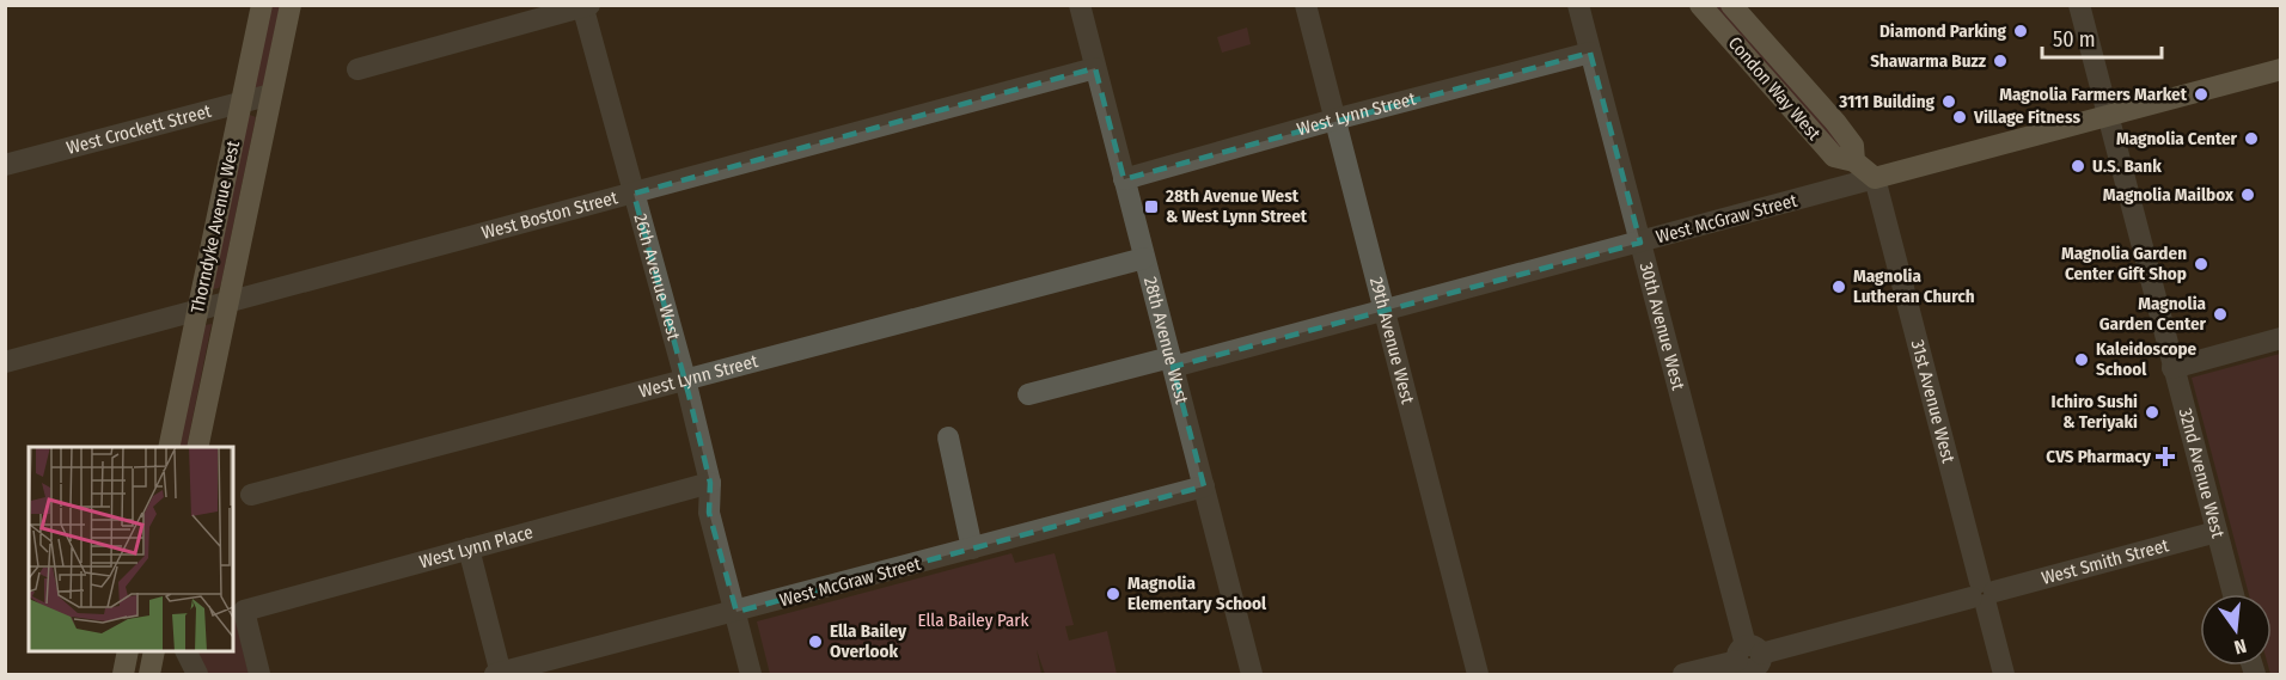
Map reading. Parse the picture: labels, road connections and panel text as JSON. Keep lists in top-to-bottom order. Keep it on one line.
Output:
{"streets":{"main road":["Condon Way West","West McGraw Street","Thorndyke Avenue West"],"street":["West Lynn Street","West Crockett Street","West Boston Street","26th Avenue West","30th Avenue West","28th Avenue West","29th Avenue West","31st Avenue West","32nd Avenue West","West Lynn Place","West Smith Street"]},"crossings":[["Condon Way West","West McGraw Street"],["Condon Way West","31st Avenue West"],["West Lynn Street","26th Avenue West"],["West Lynn Street","30th Avenue West"],["West Lynn Street","28th Avenue West"],["West Lynn Street","29th Avenue West"],["West Crockett Street","Thorndyke Avenue West"],["West Boston Street","Thorndyke Avenue West"],["West Boston Street","26th Avenue West"],["West Boston Street","28th Avenue West"],["West McGraw Street","26th Avenue West"],["West McGraw Street","30th Avenue West"],["West McGraw Street","28th Avenue West"],["West McGraw Street","29th Avenue West"],["West McGraw Street","31st Avenue West"],["West McGraw Street","32nd Avenue West"],["26th Avenue West","West Lynn Place"],["30th Avenue West","West Smith Street"],["31st Avenue West","West Smith Street"],["32nd Avenue West","West Smith Street"]],"parks":["Ella Bailey Park"],"places":{"other":["Diamond Parking","Shawarma Buzz","Magnolia Farmers Market","3111 Building","Village Fitness","Magnolia Center","U.S. Bank","Magnolia Mailbox","Magnolia Garden Center Gift Shop","Magnolia Lutheran Church","Magnolia Garden Center","Kaleidoscope School","Ichiro Sushi & Teriyaki","Magnolia Elementary School","Ella Bailey Overlook"],"transit":["28th Avenue West & West Lynn Street"],"health":["CVS Pharmacy"]},"scale_bar":"50 m","north":"bottom"}
